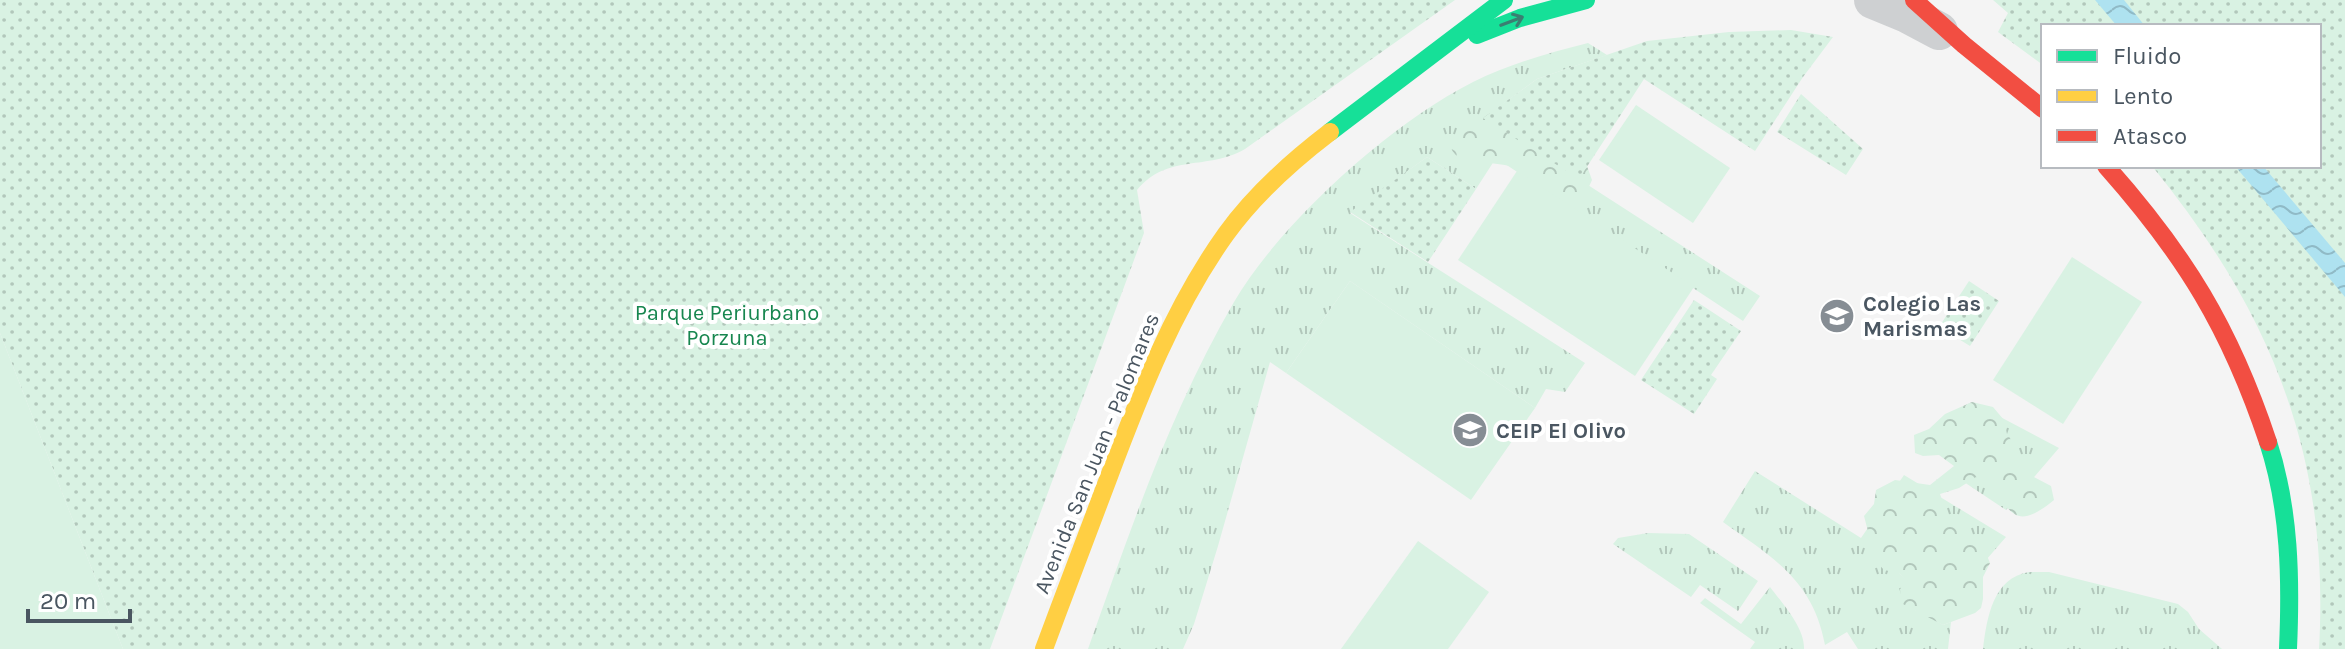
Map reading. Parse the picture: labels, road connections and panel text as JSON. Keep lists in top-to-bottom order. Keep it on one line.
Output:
{"streets":{"street":["Avenida San Juan - Palomares"]},"parks":["Parque Periurbano Porzuna"],"places":{"school or university":["Colegio Las Marismas","CEIP El Olivo"]},"legend":["Fluido","Lento","Atasco"],"scale_bar":"20 m"}
